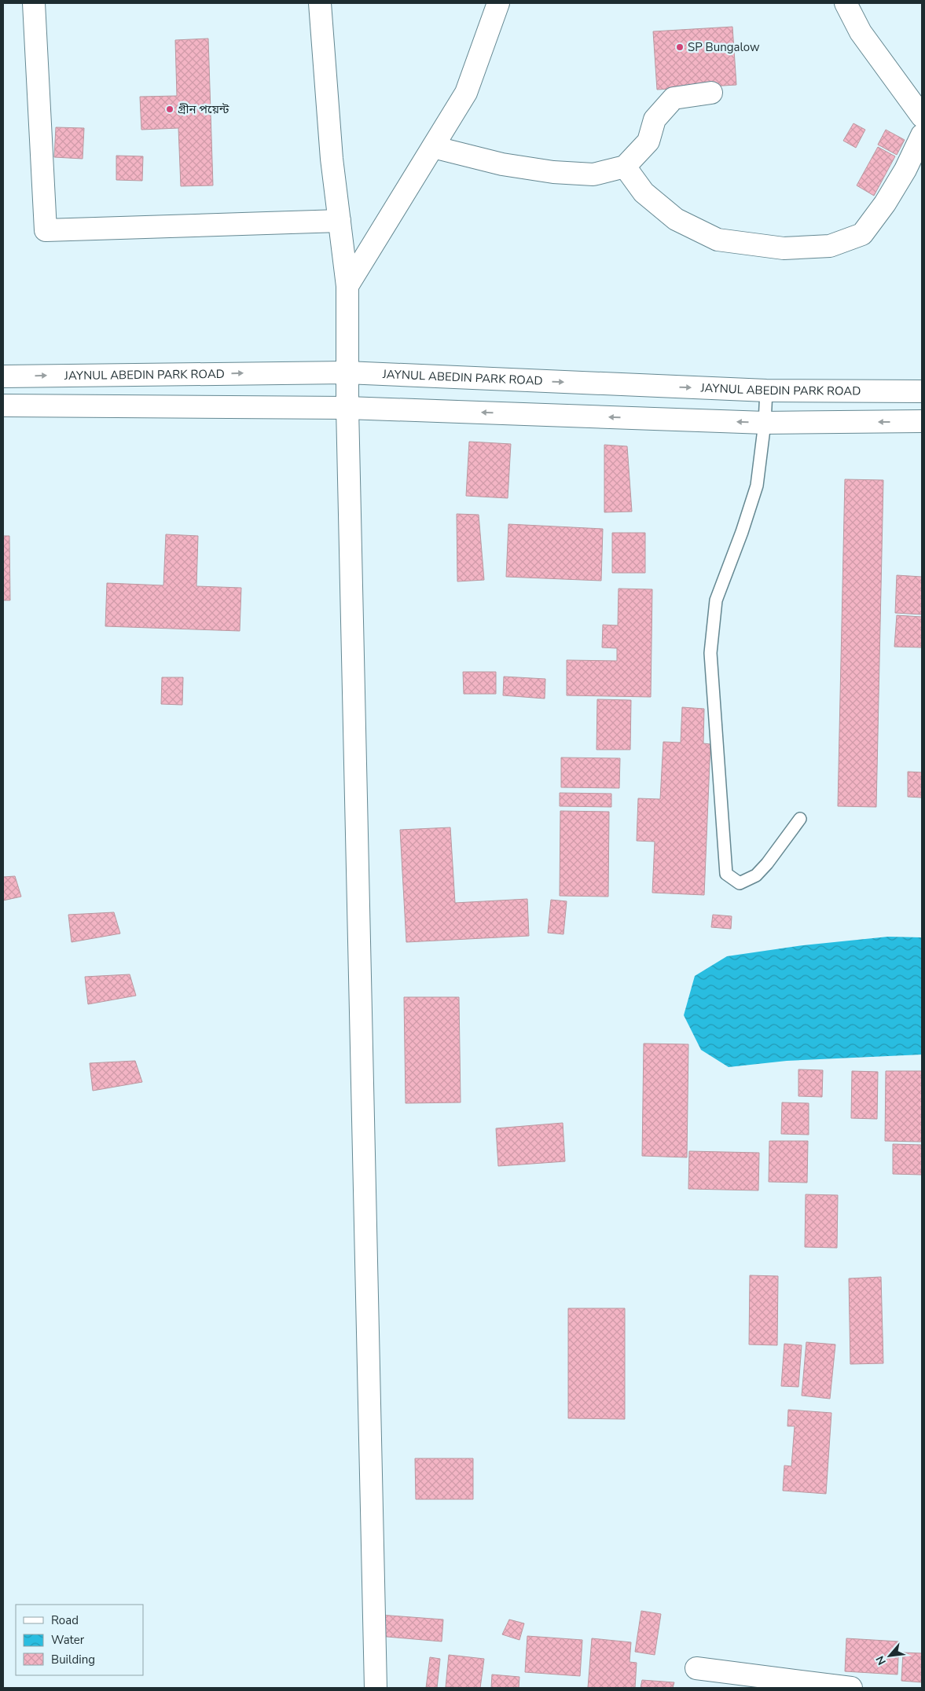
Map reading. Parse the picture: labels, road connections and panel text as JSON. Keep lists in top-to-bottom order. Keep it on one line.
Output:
{"streets":{"street":["JAYNUL ABEDIN PARK ROAD"]},"places":["SP Bungalow","গ্রীন পয়েন্ট"],"legend":["Road","Water","Building"],"north":"bottom left"}
